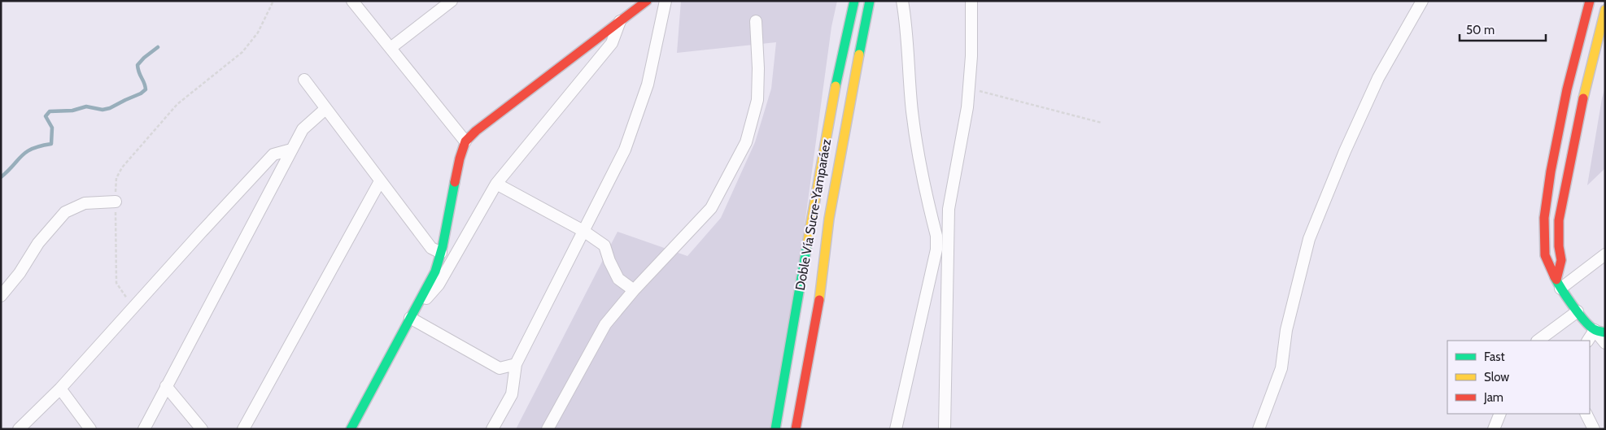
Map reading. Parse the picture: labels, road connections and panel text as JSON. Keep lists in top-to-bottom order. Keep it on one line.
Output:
{"streets":{"main road":["Doble Vía Sucre-Yamparáez"]},"legend":["Fast","Slow","Jam"],"scale_bar":"50 m"}
